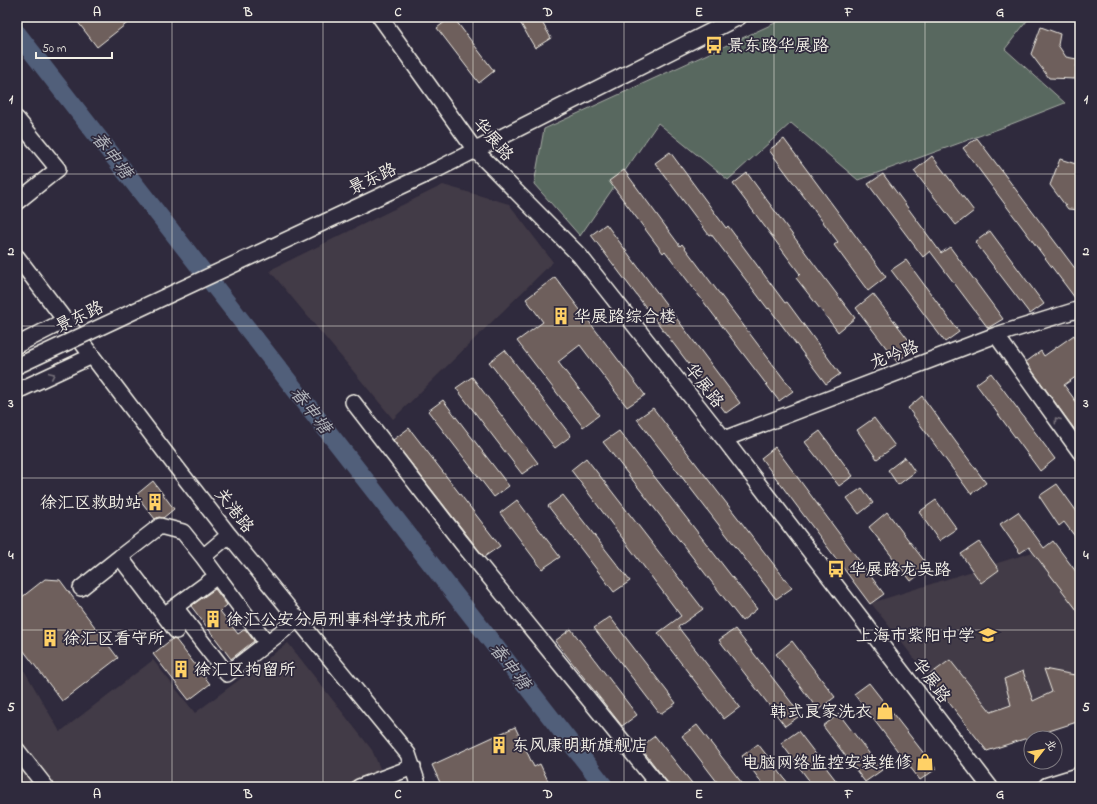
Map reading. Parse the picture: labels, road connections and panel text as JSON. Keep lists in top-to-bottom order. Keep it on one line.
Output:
{"streets":{"street":["华展路","景东路","龙吟路","关港路"]},"crossings":[["华展路","景东路"],["华展路","龙吟路"]],"water":["春申塘"],"places":{"bus stop":["景东路华展路","华展路龙吴路"],"building":["华展路综合楼","徐汇区救助站","徐汇公安分局刑事科学技术所","徐汇区看守所","徐汇区拘留所","东风康明斯旗舰店"],"school or university":["上海市紫阳中学"],"shop":["韩式良家洗衣","电脑网络监控安装维修"]},"scale_bar":"50 m","north":"top right","grid":{"columns":["A","B","C","D","E","F","G"],"rows":["1","2","3","4","5"]}}
